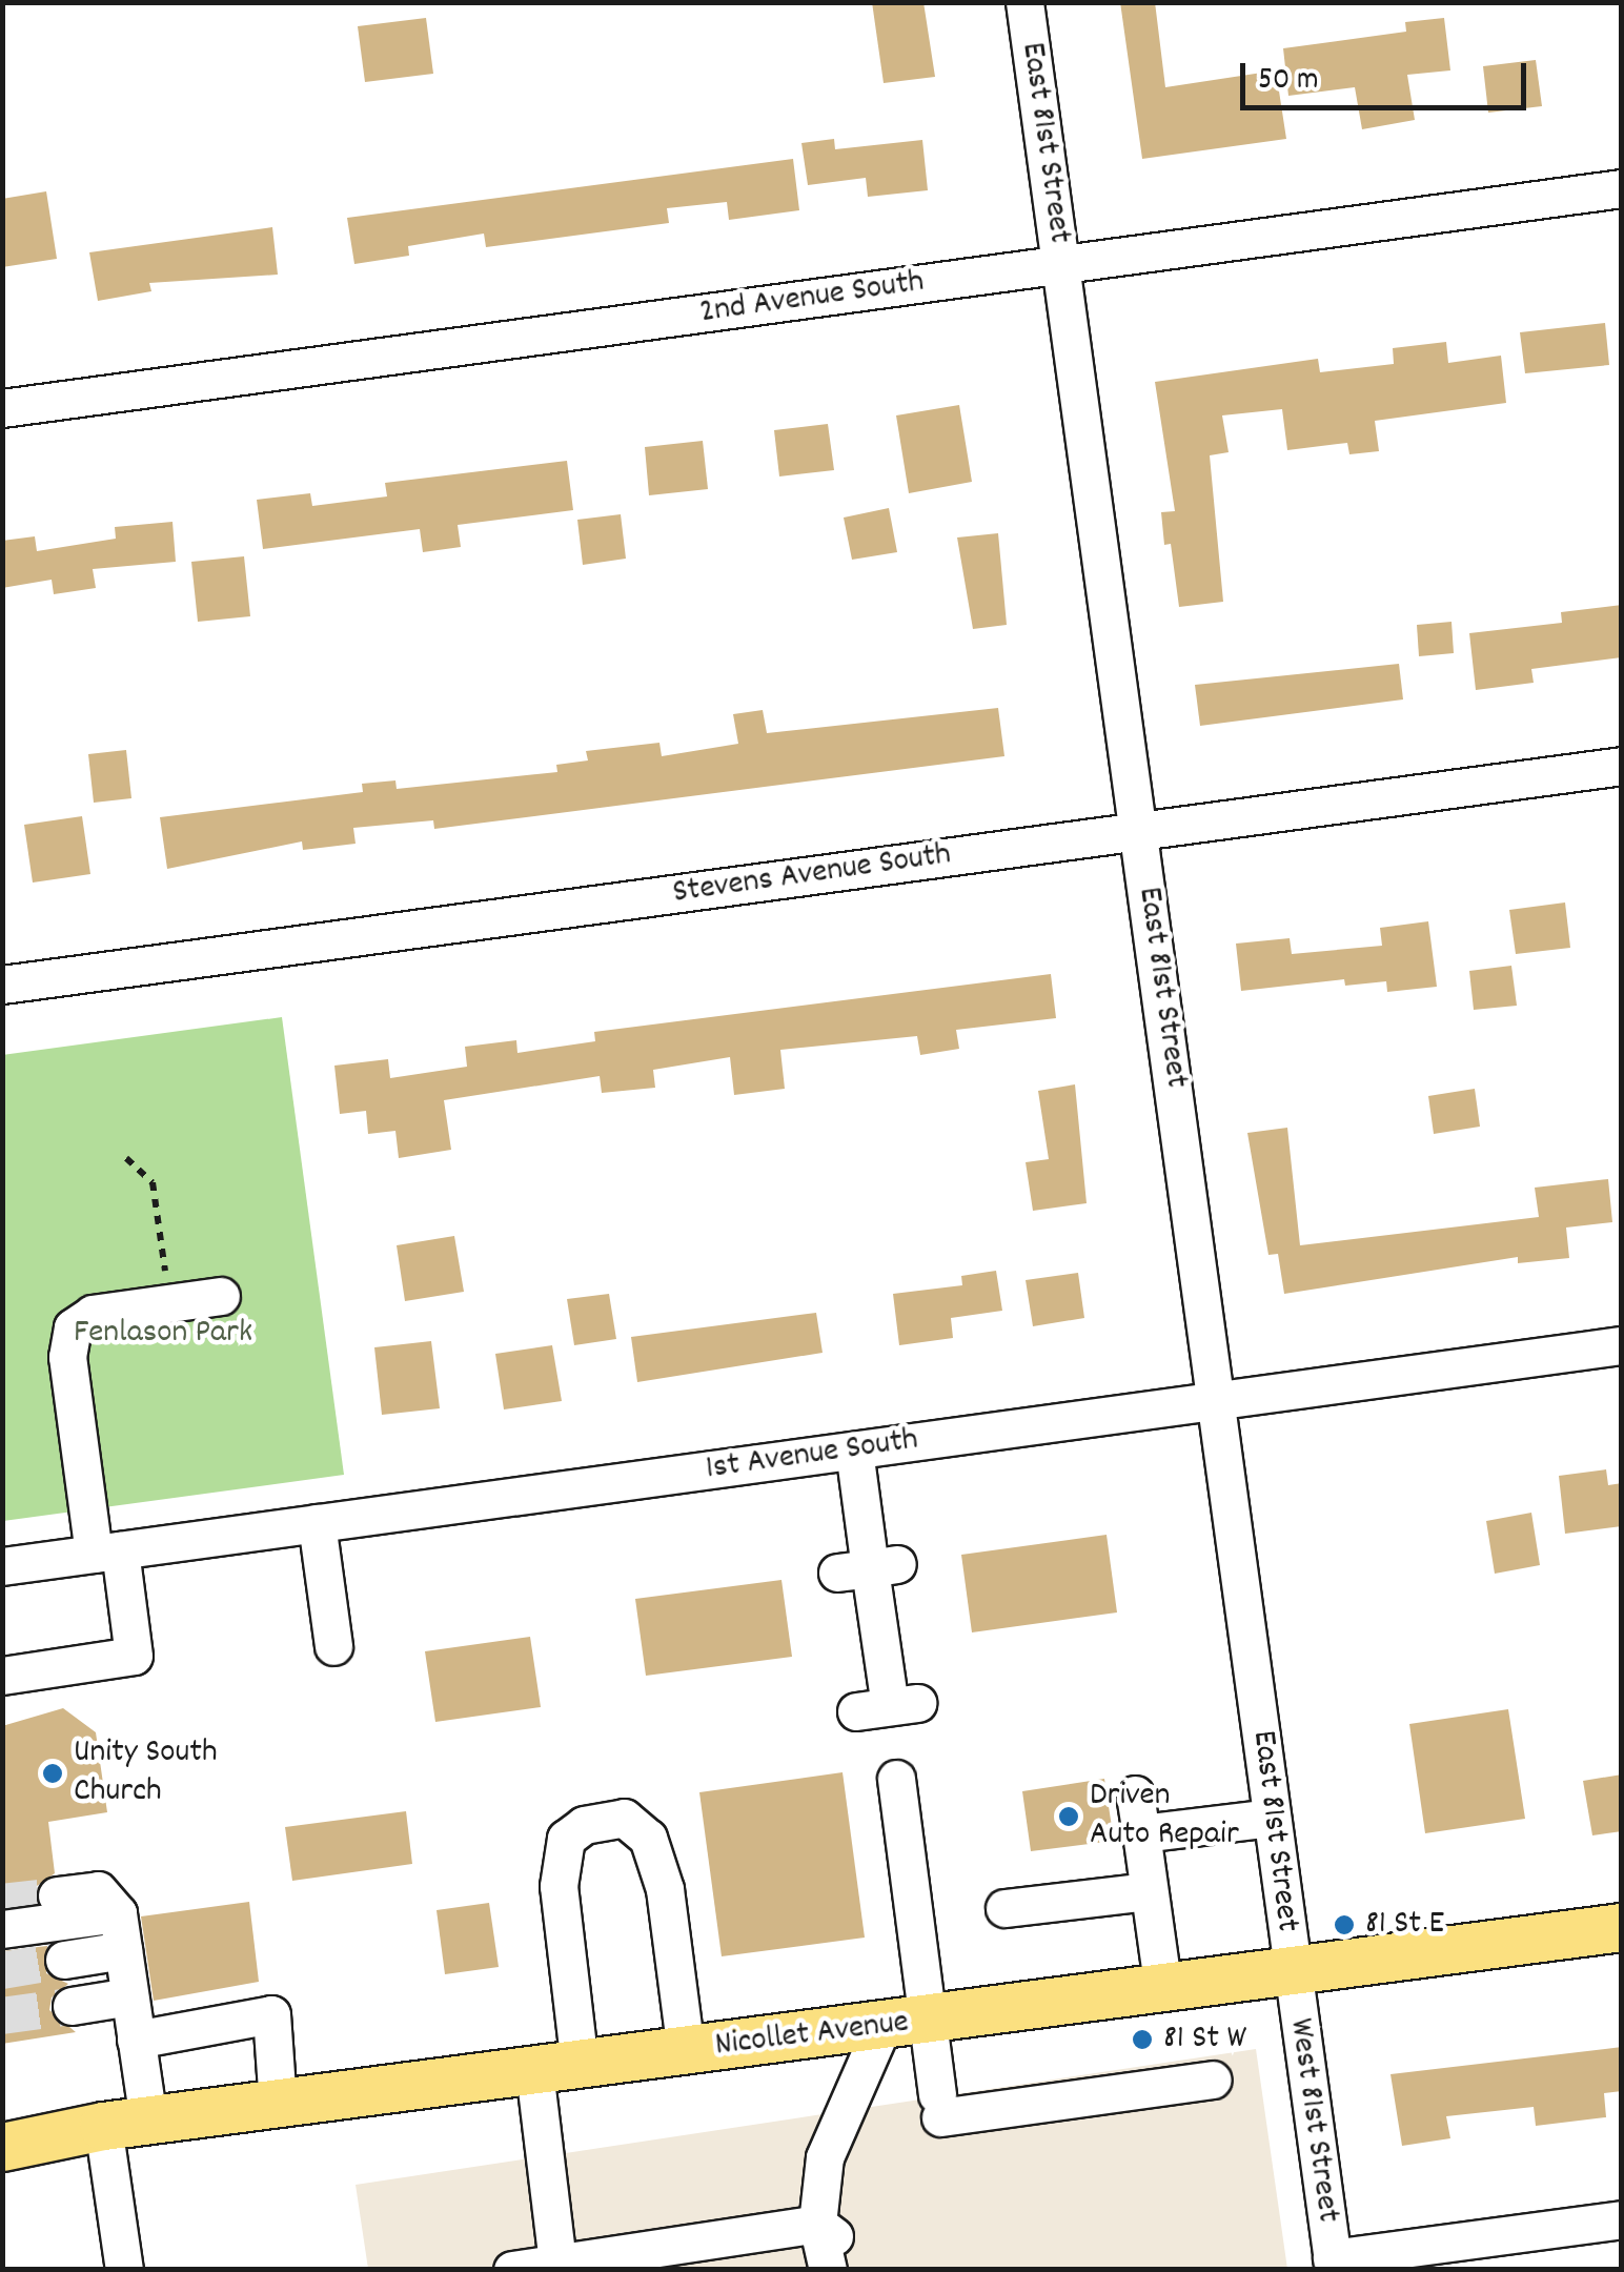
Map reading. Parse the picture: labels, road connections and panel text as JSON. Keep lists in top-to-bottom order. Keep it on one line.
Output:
{"streets":{"main road":["Nicollet Avenue"],"street":["East 81st Street","2nd Avenue South","Stevens Avenue South","1st Avenue South","West 81st Street"]},"crossings":[["East 81st Street","2nd Avenue South"],["East 81st Street","Stevens Avenue South"],["East 81st Street","1st Avenue South"],["East 81st Street","Nicollet Avenue"],["East 81st Street","West 81st Street"],["Nicollet Avenue","West 81st Street"]],"parks":["Fenlason Park"],"places":["Unity South Church","Driven Auto Repair","81 St E","81 St W"],"scale_bar":"50 m"}
